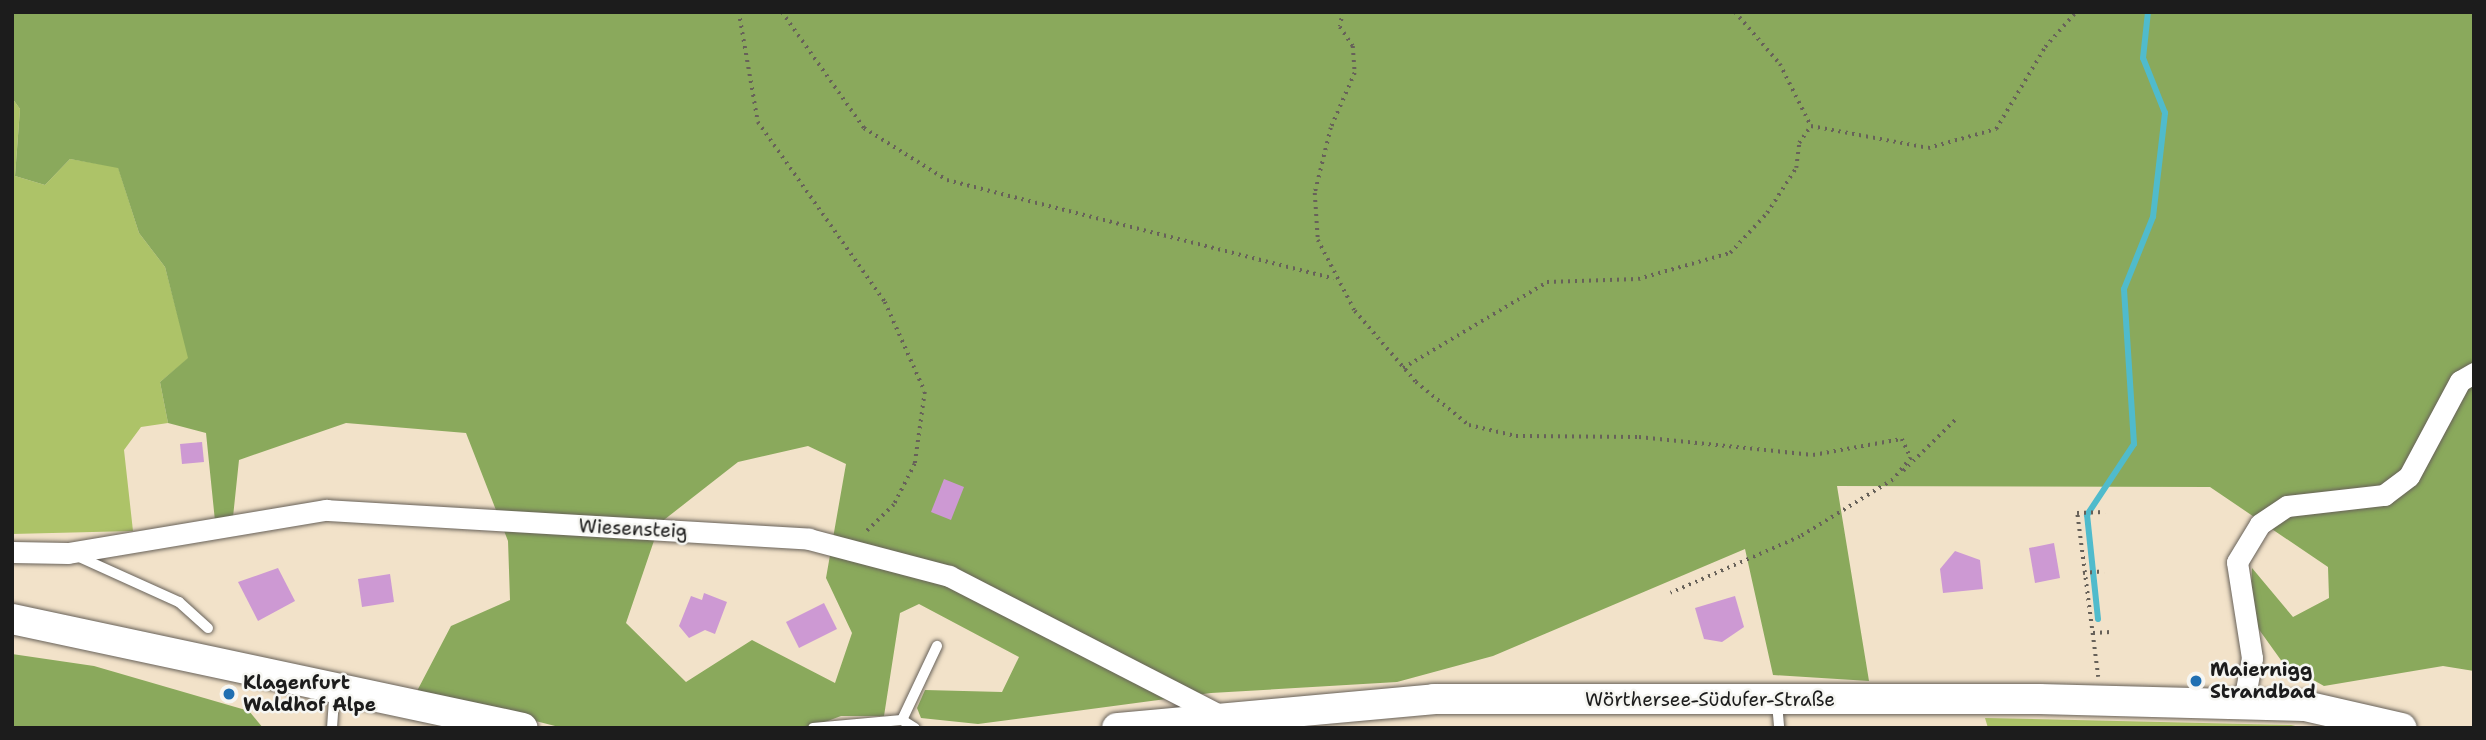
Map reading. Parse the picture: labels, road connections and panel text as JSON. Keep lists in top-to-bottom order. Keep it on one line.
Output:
{"streets":{"main road":["Wörthersee-Südufer-Straße"],"street":["Wiesensteig"]},"crossings":[["Wiesensteig","Wörthersee-Südufer-Straße"]],"places":["Maiernigg Strandbad","Klagenfurt Waldhof Alpe"]}
